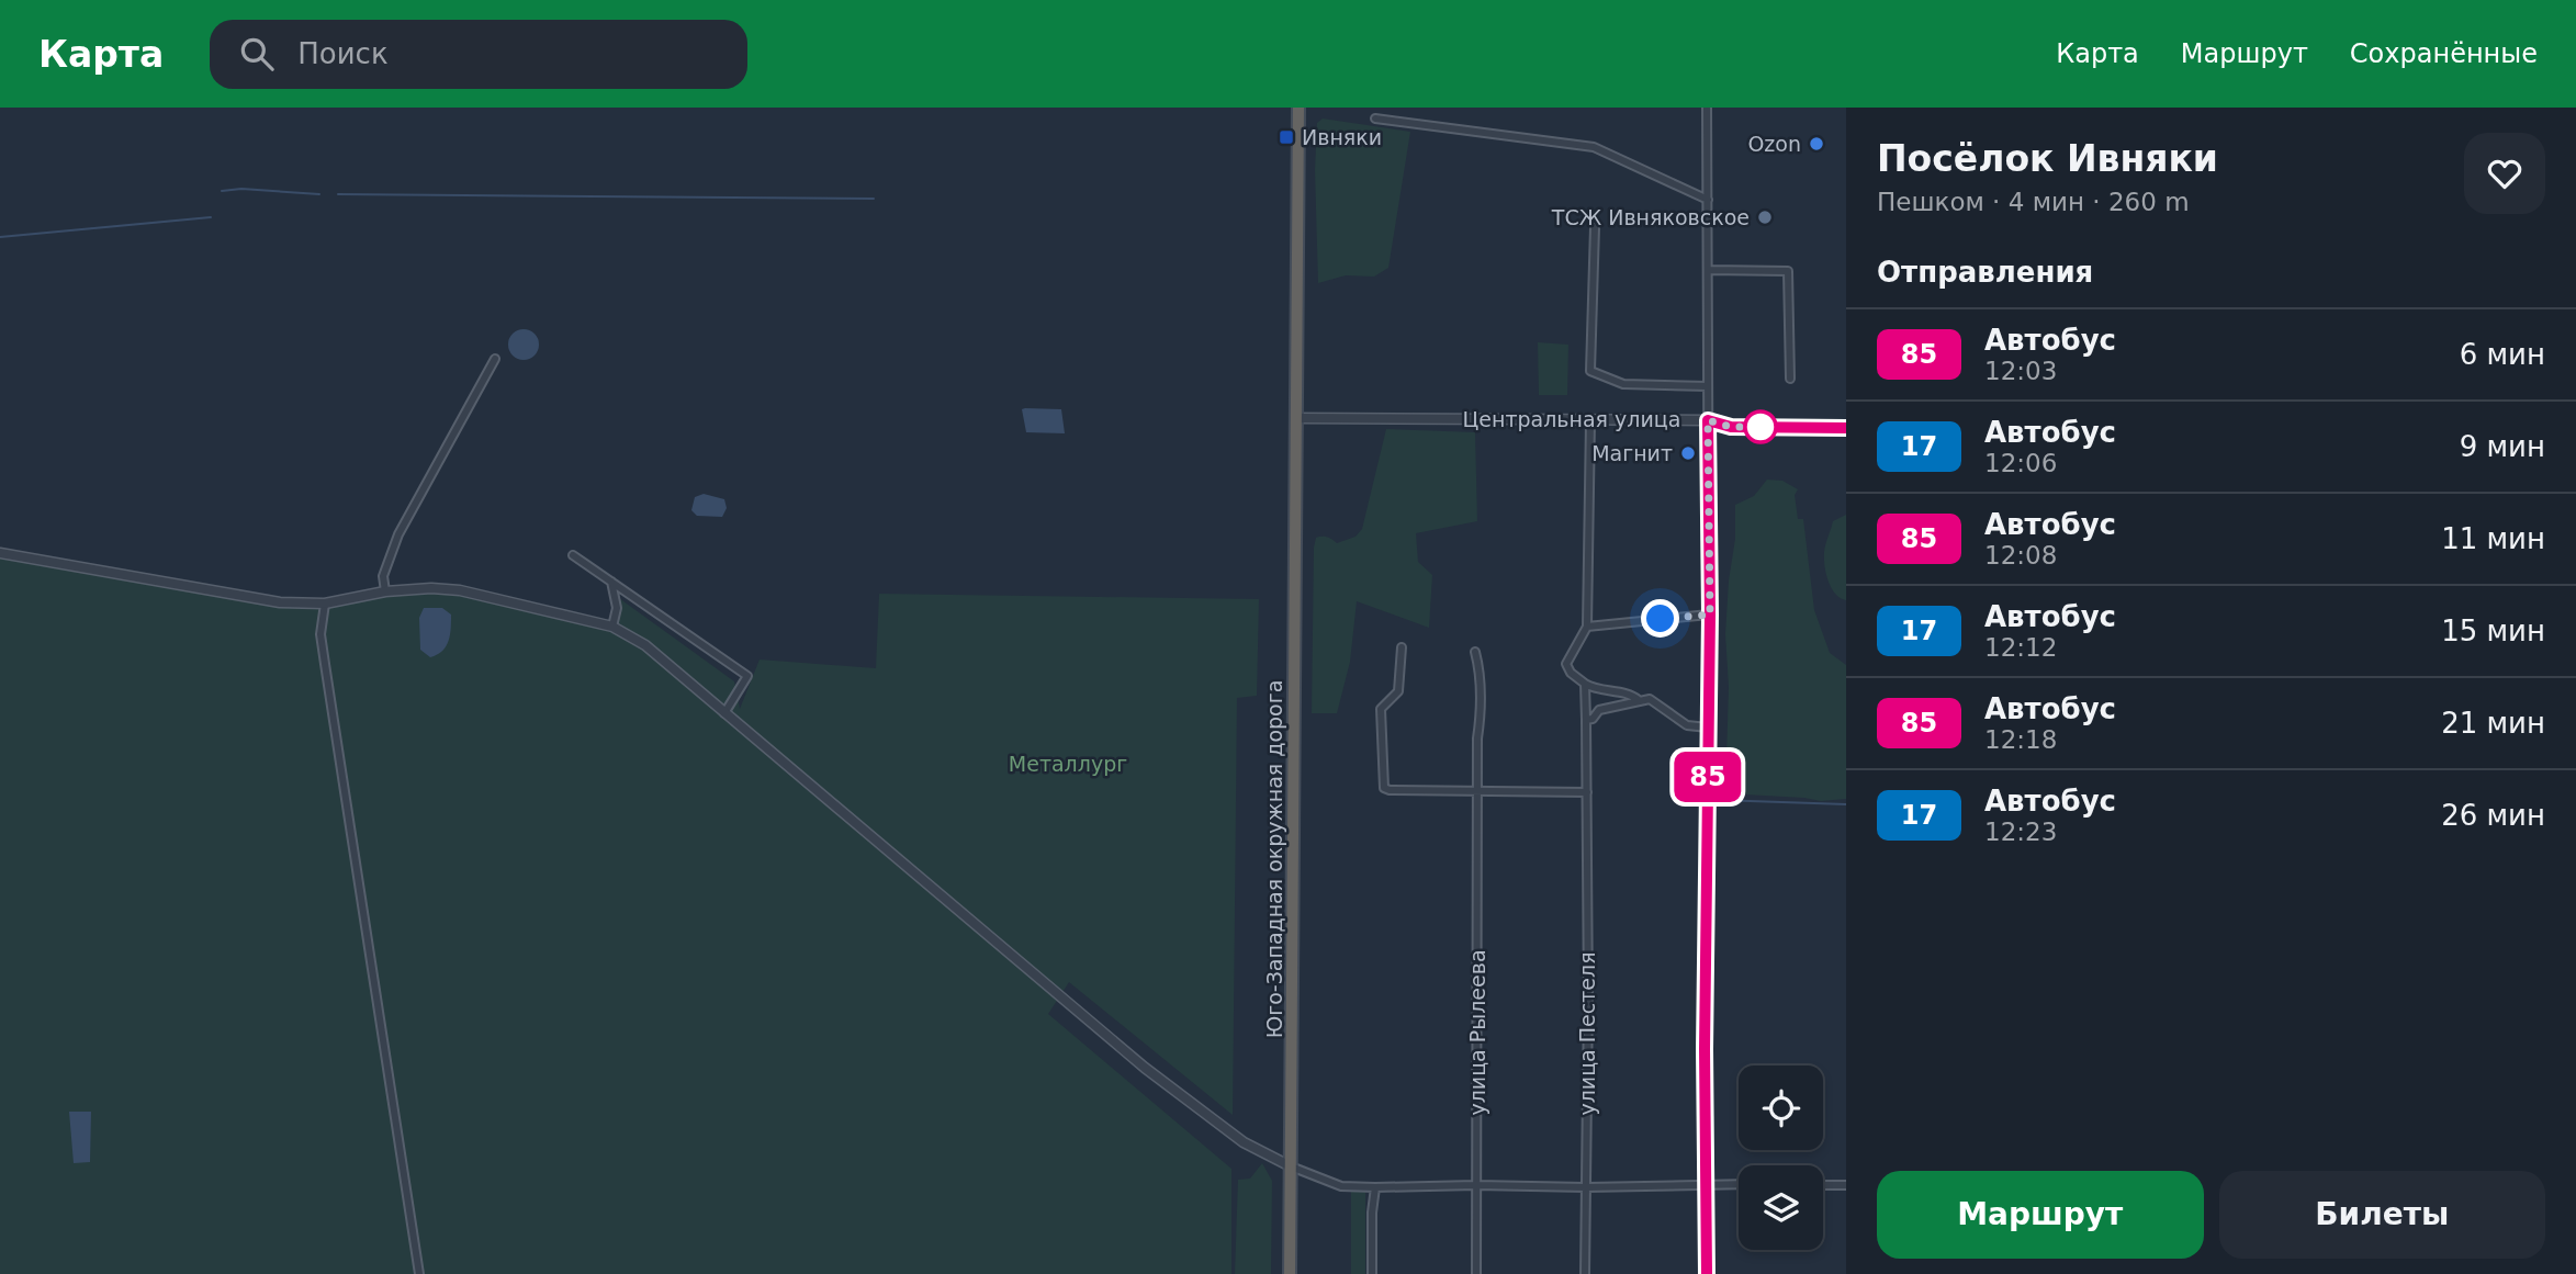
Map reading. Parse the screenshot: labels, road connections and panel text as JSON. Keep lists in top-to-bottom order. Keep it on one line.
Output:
{"streets":{"highway":["Юго-Западная окружная дорога"],"street":["Центральная улица","улица Рылеева","улица Пестеля"]},"crossings":[["Центральная улица","Юго-Западная окружная дорога"]],"parks":["Металлург"],"places":{"transit":["Ивняки"],"other":["Ozon","ТСЖ Ивняковское","Магнит"]},"lines":["bus line 85"],"page":{"header":"Карта","search":"Поиск","nav":["Карта","Маршрут","Сохранённые"],"on_map":"85","heading":[["Посёлок Ивняки","Пешком · 4 мин · 260 m"],"Отправления"],"list":[{"mark":"85","name":"Автобус","note":"12:03","value":"6 мин"},{"mark":"17","name":"Автобус","note":"12:06","value":"9 мин"},{"mark":"85","name":"Автобус","note":"12:08","value":"11 мин"},{"mark":"17","name":"Автобус","note":"12:12","value":"15 мин"},{"mark":"85","name":"Автобус","note":"12:18","value":"21 мин"},{"mark":"17","name":"Автобус","note":"12:23","value":"26 мин"}],"buttons":["Маршрут","Билеты"]}}
